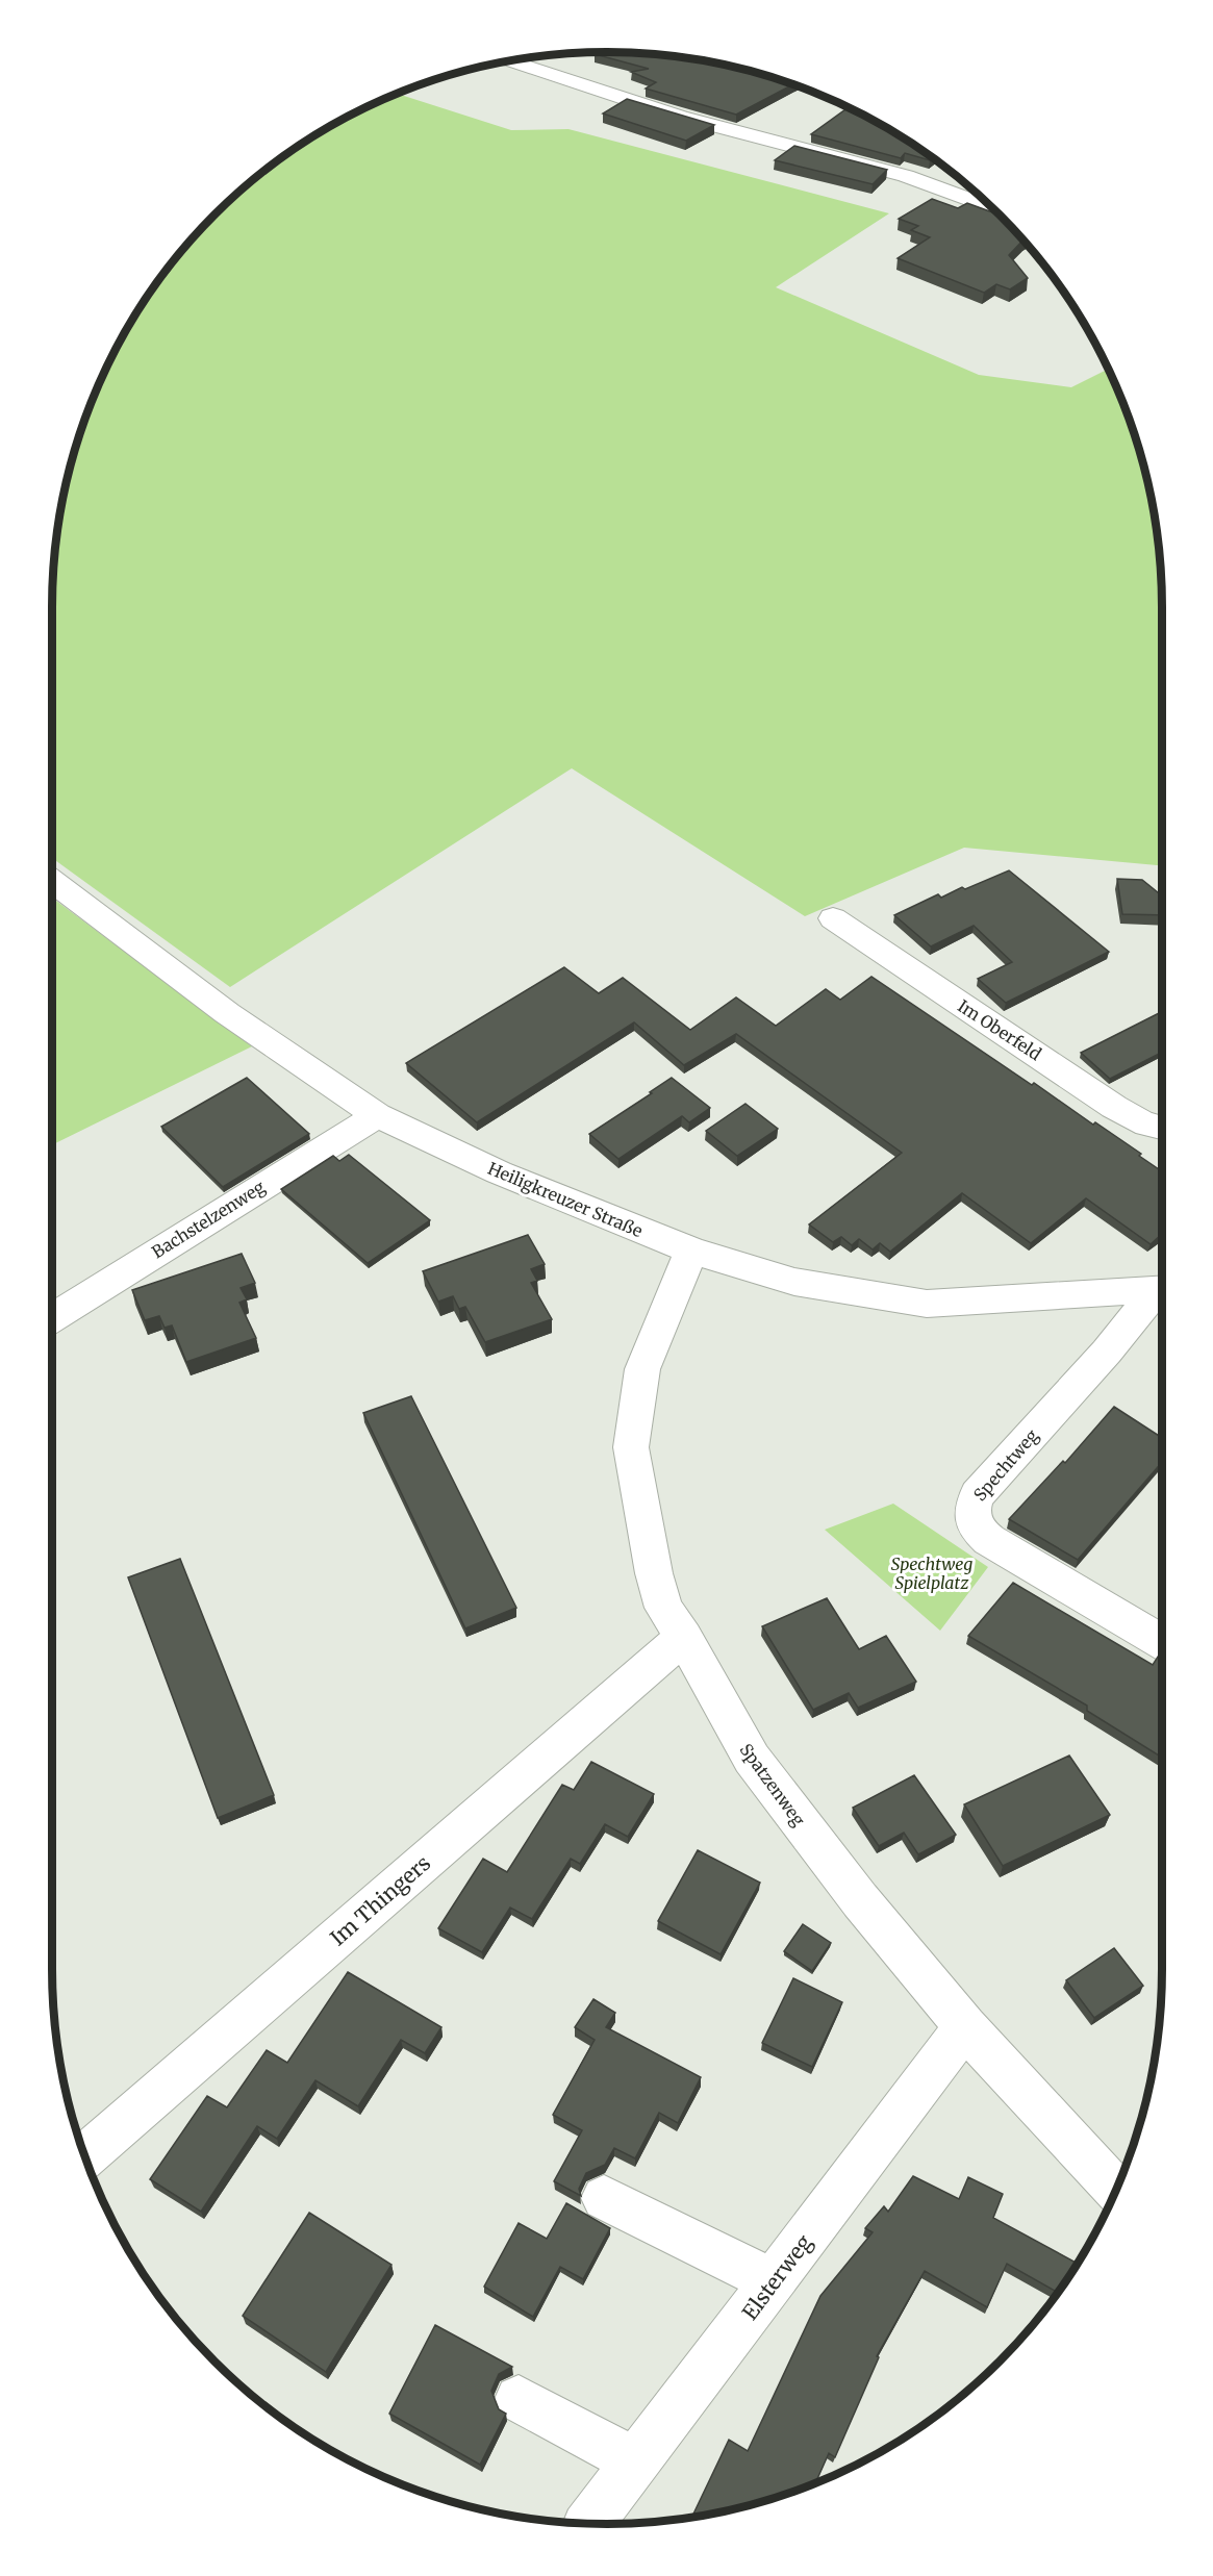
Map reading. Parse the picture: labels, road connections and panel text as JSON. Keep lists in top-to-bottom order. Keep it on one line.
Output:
{"streets":{"street":["Im Oberfeld","Heiligkreuzer Straße","Bachstelzenweg","Spechtweg","Spatzenweg","Im Thingers","Elsterweg"]},"crossings":[["Heiligkreuzer Straße","Bachstelzenweg"],["Heiligkreuzer Straße","Spatzenweg"],["Spatzenweg","Im Thingers"],["Spatzenweg","Elsterweg"]],"parks":["Spechtweg Spielplatz"]}
